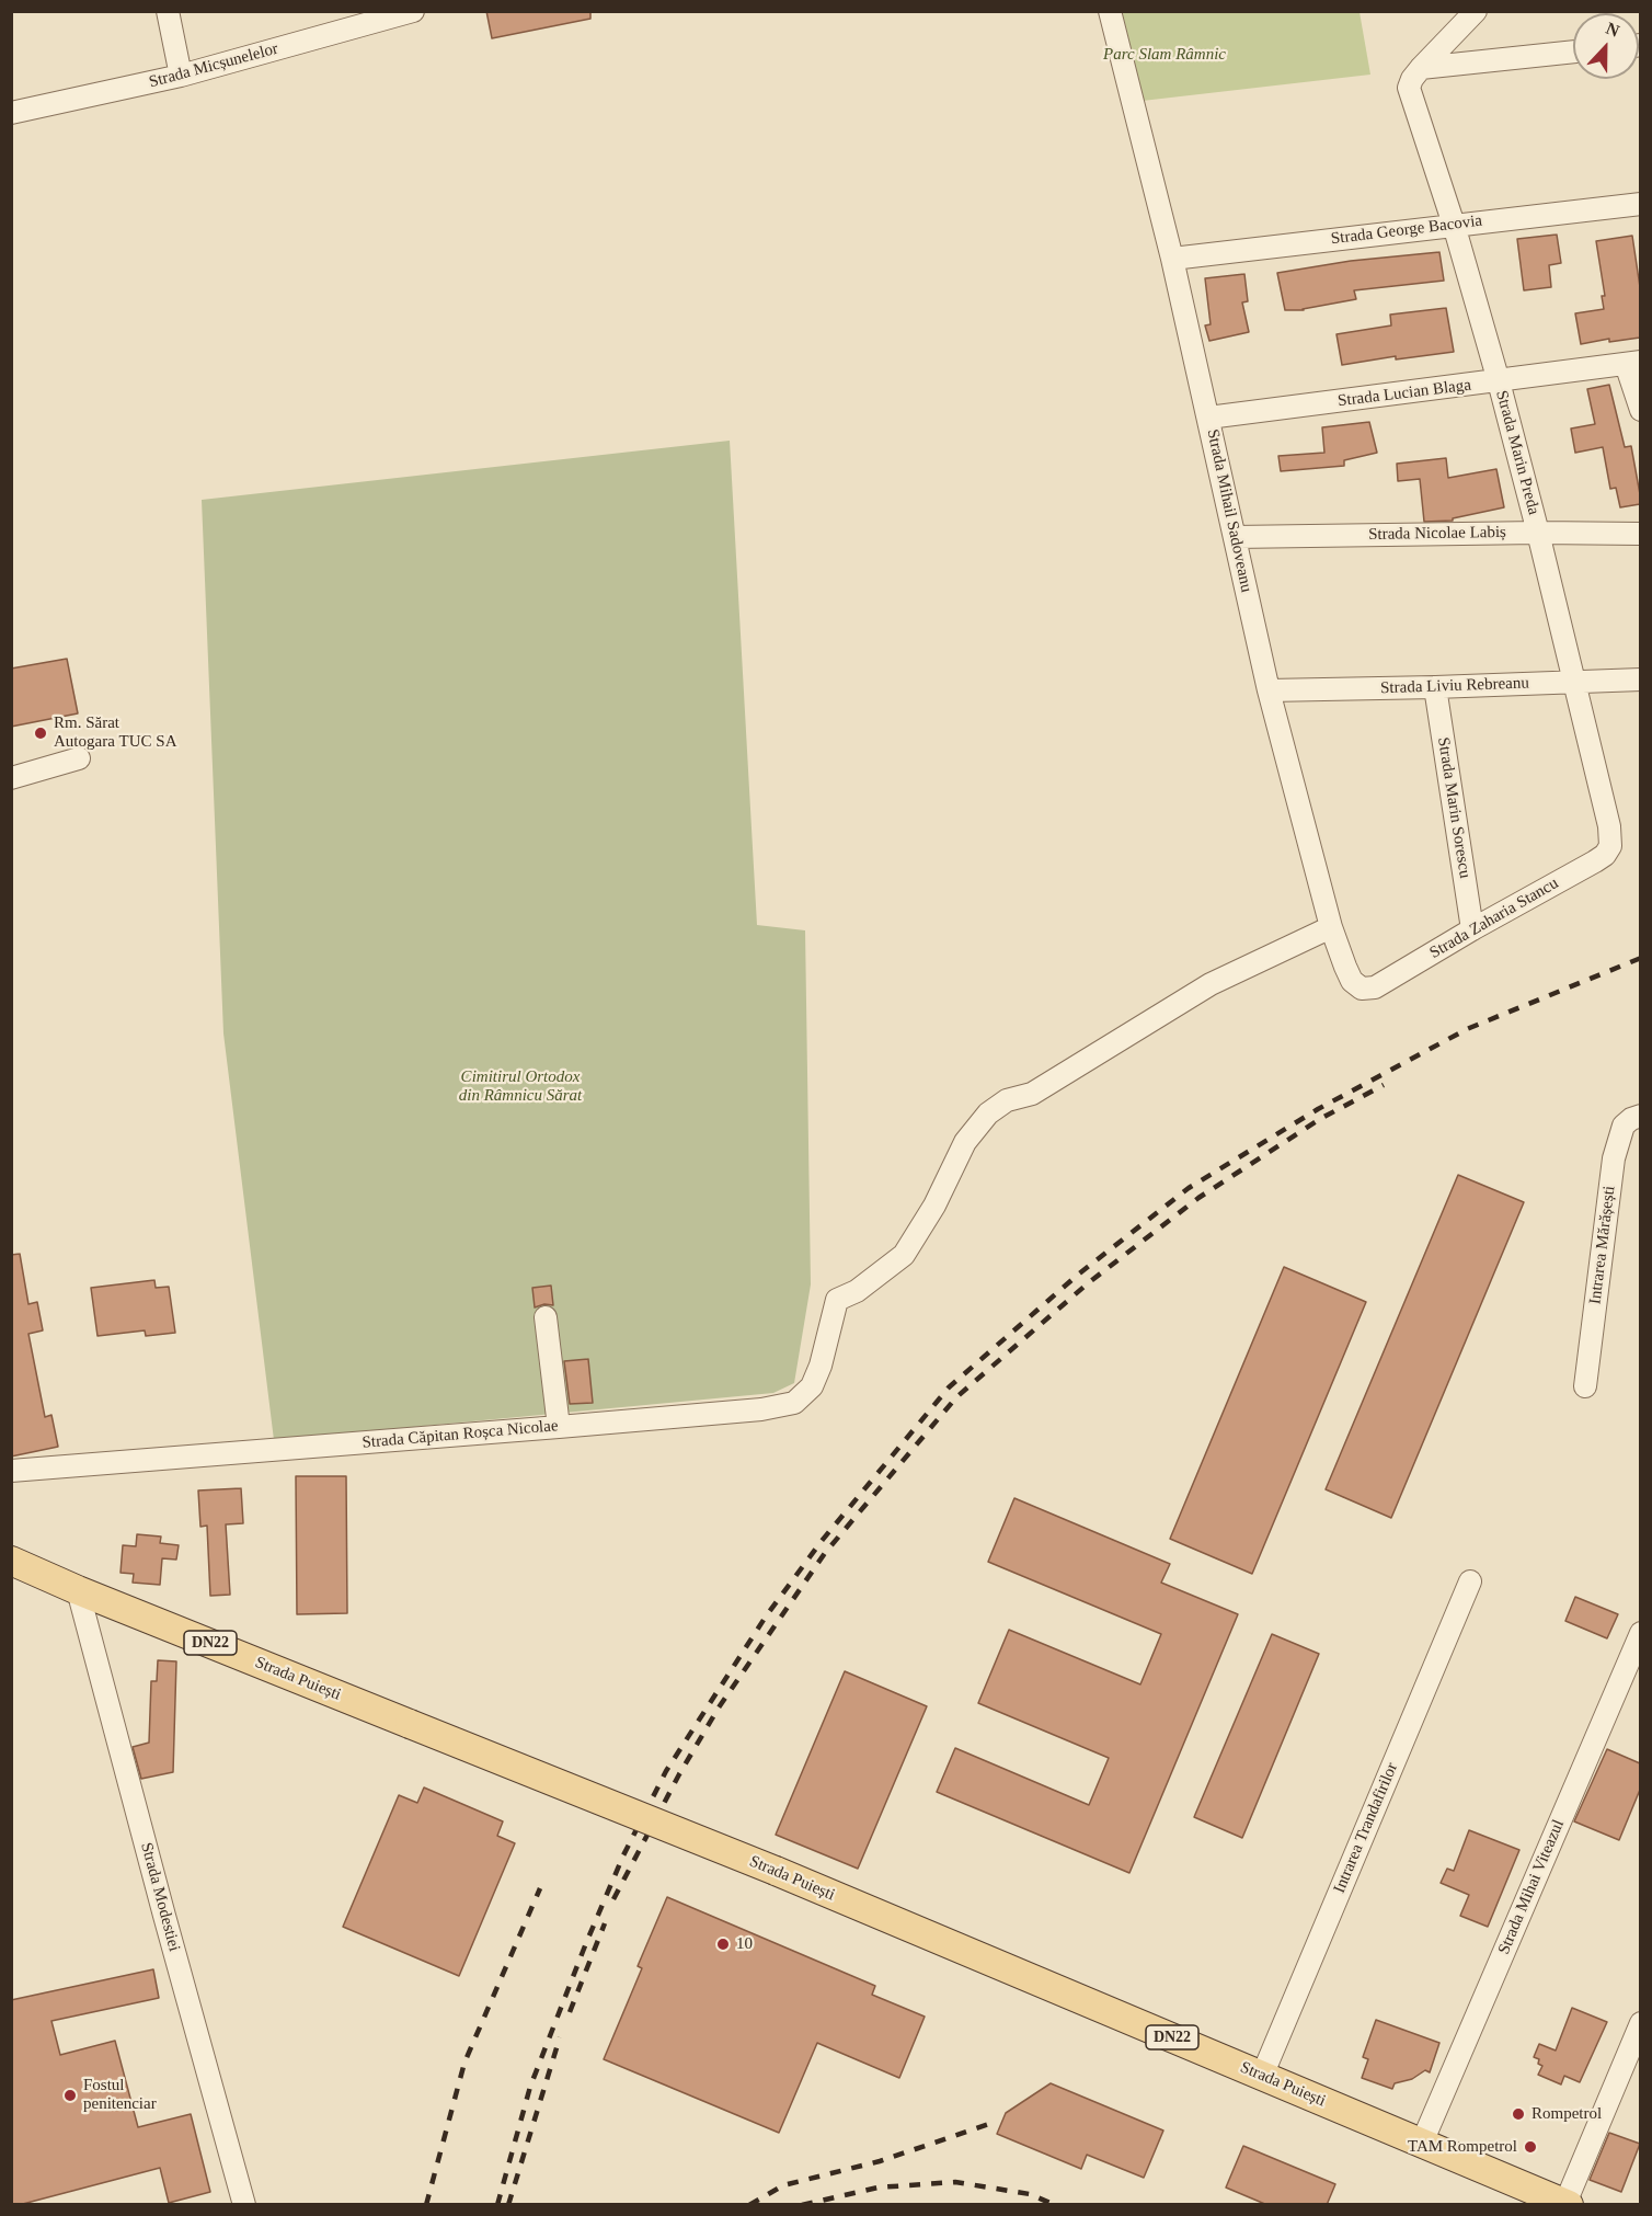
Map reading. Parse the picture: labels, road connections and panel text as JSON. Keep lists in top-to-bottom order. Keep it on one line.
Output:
{"streets":{"main road":["DN22","Strada Puiești"],"street":["Strada Micșunelelor","Strada George Bacovia","Strada Lucian Blaga","Strada Marin Preda","Strada Mihail Sadoveanu","Strada Nicolae Labiș","Strada Liviu Rebreanu","Strada Marin Sorescu","Strada Zaharia Stancu","Intrarea Mărășești","Strada Căpitan Roșca Nicolae","Intrarea Trandafirilor","Strada Mihai Viteazul","Strada Modestiei"]},"crossings":[["Strada George Bacovia","Strada Marin Preda"],["Strada George Bacovia","Strada Mihail Sadoveanu"],["Strada Lucian Blaga","Strada Marin Preda"],["Strada Lucian Blaga","Strada Mihail Sadoveanu"],["Strada Marin Preda","Strada Nicolae Labiș"],["Strada Marin Preda","Strada Liviu Rebreanu"],["Strada Marin Preda","Strada Zaharia Stancu"],["Strada Mihail Sadoveanu","Strada Nicolae Labiș"],["Strada Mihail Sadoveanu","Strada Liviu Rebreanu"],["Strada Mihail Sadoveanu","Strada Zaharia Stancu"],["Strada Mihail Sadoveanu","Strada Căpitan Roșca Nicolae"],["Strada Liviu Rebreanu","Strada Marin Sorescu"],["Strada Marin Sorescu","Strada Zaharia Stancu"],["Strada Puiești","Intrarea Trandafirilor"],["Strada Puiești","Strada Mihai Viteazul"],["Strada Puiești","Strada Modestiei"]],"parks":["Parc Slam Râmnic","Cimitirul Ortodox din Râmnicu Sărat"],"places":["Rm. Sărat Autogara TUC SA","10","Fostul penitenciar","Rompetrol","TAM Rompetrol"],"north":"top"}
